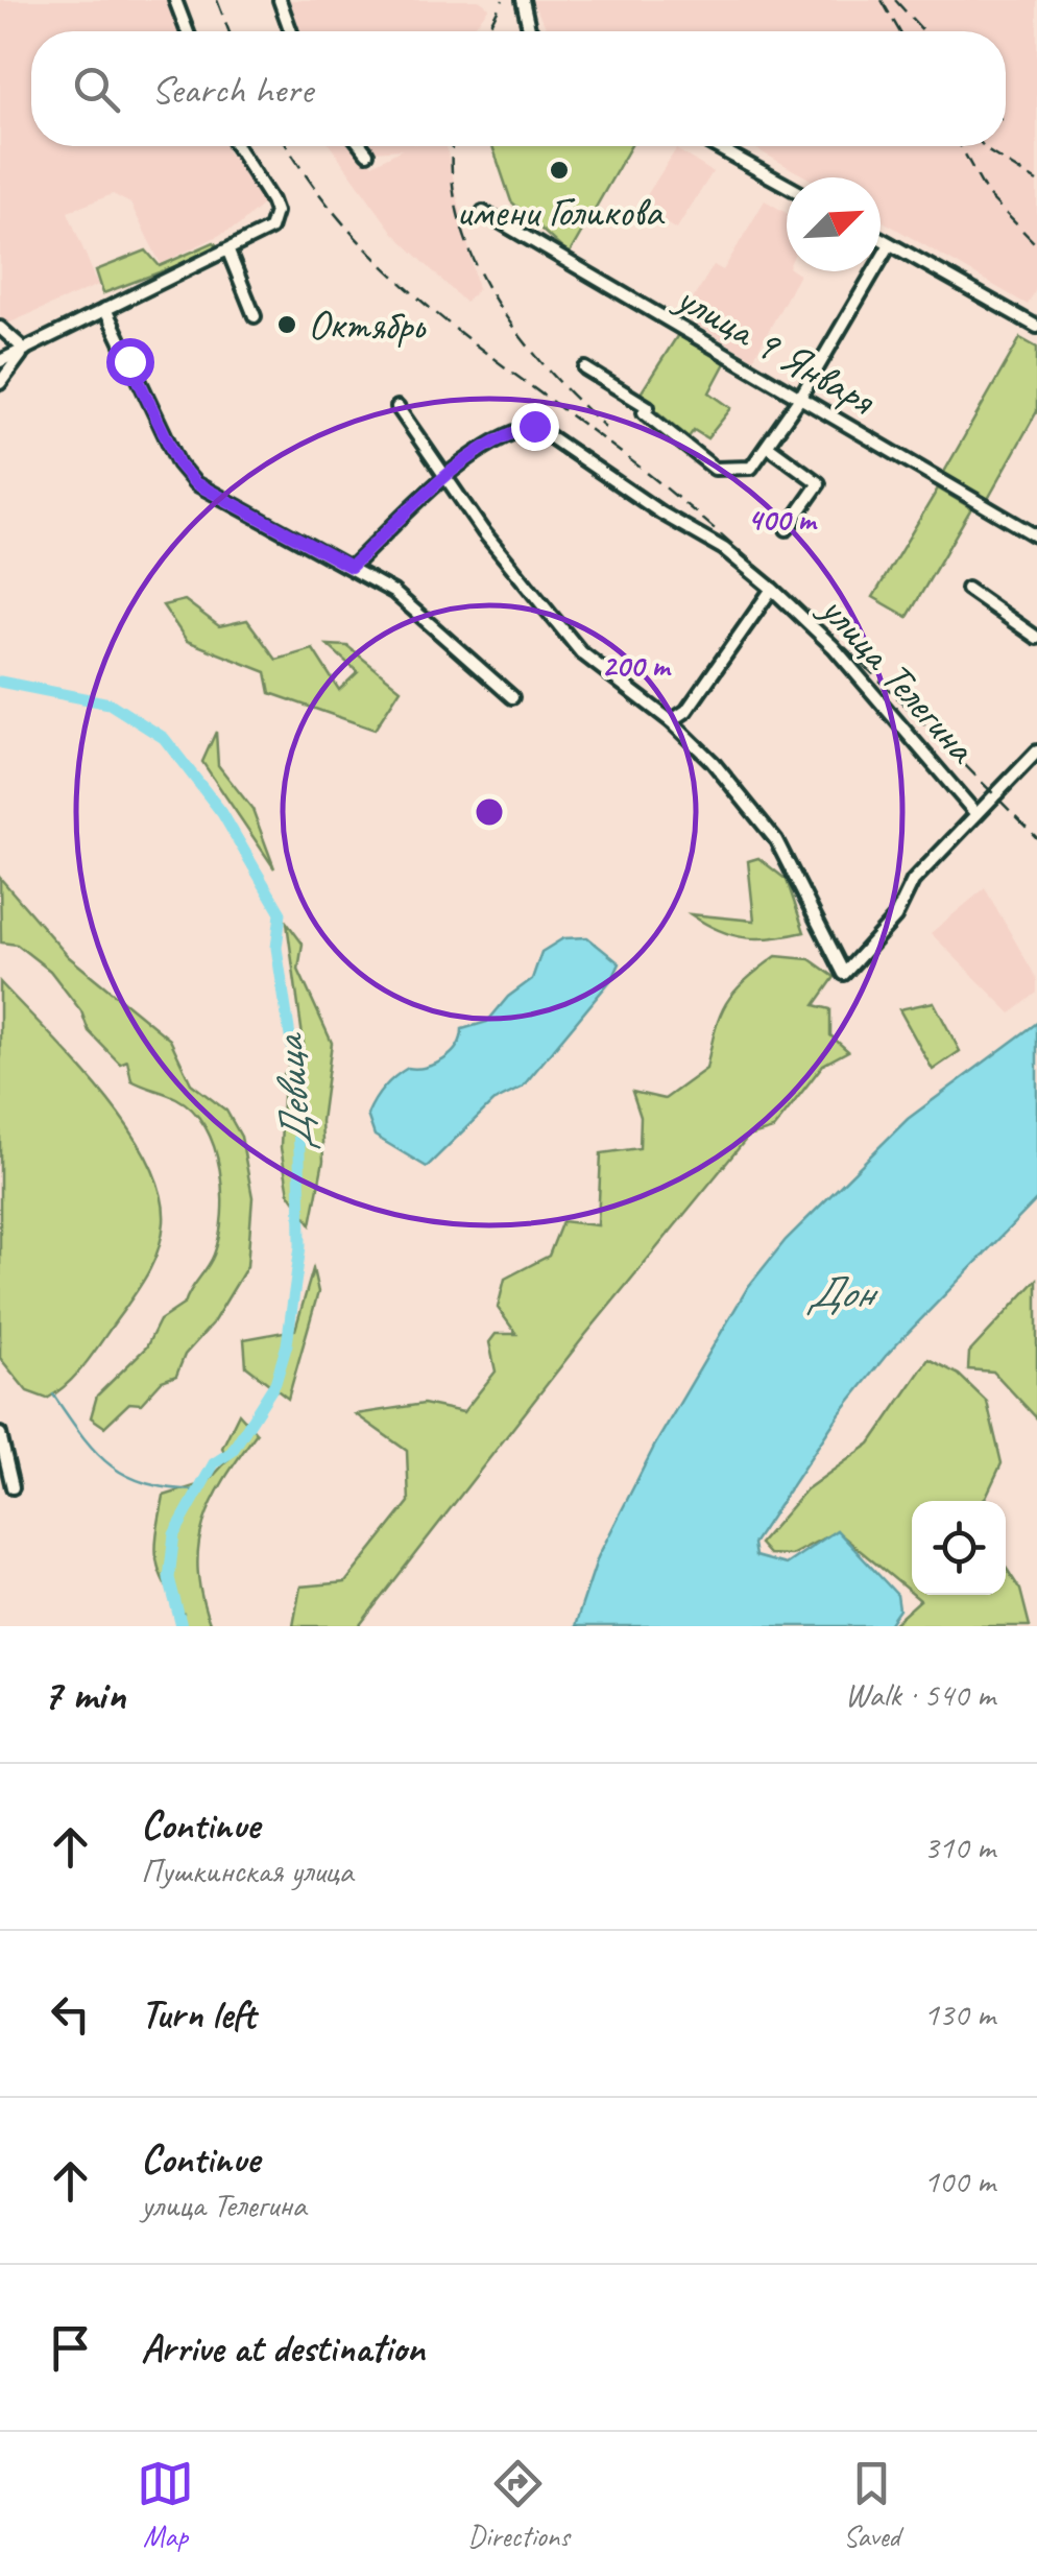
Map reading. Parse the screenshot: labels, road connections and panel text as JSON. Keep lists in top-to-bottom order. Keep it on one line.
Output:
{"streets":{"street":["улица 9 Января","улица Телегина"]},"water":["Девица","Дон"],"places":["имени Голикова","Октябрь"],"north":"top right","page":{"search":"Search here","heading":["7 min","Walk · 540 m"],"list":[["Continue","Пушкинская улица","310 m"],["Turn left","130 m"],["Continue","улица Телегина","100 m"],"Arrive at destination"],"nav":["Map","Directions","Saved"]},"rings":["400 m","200 m"]}
